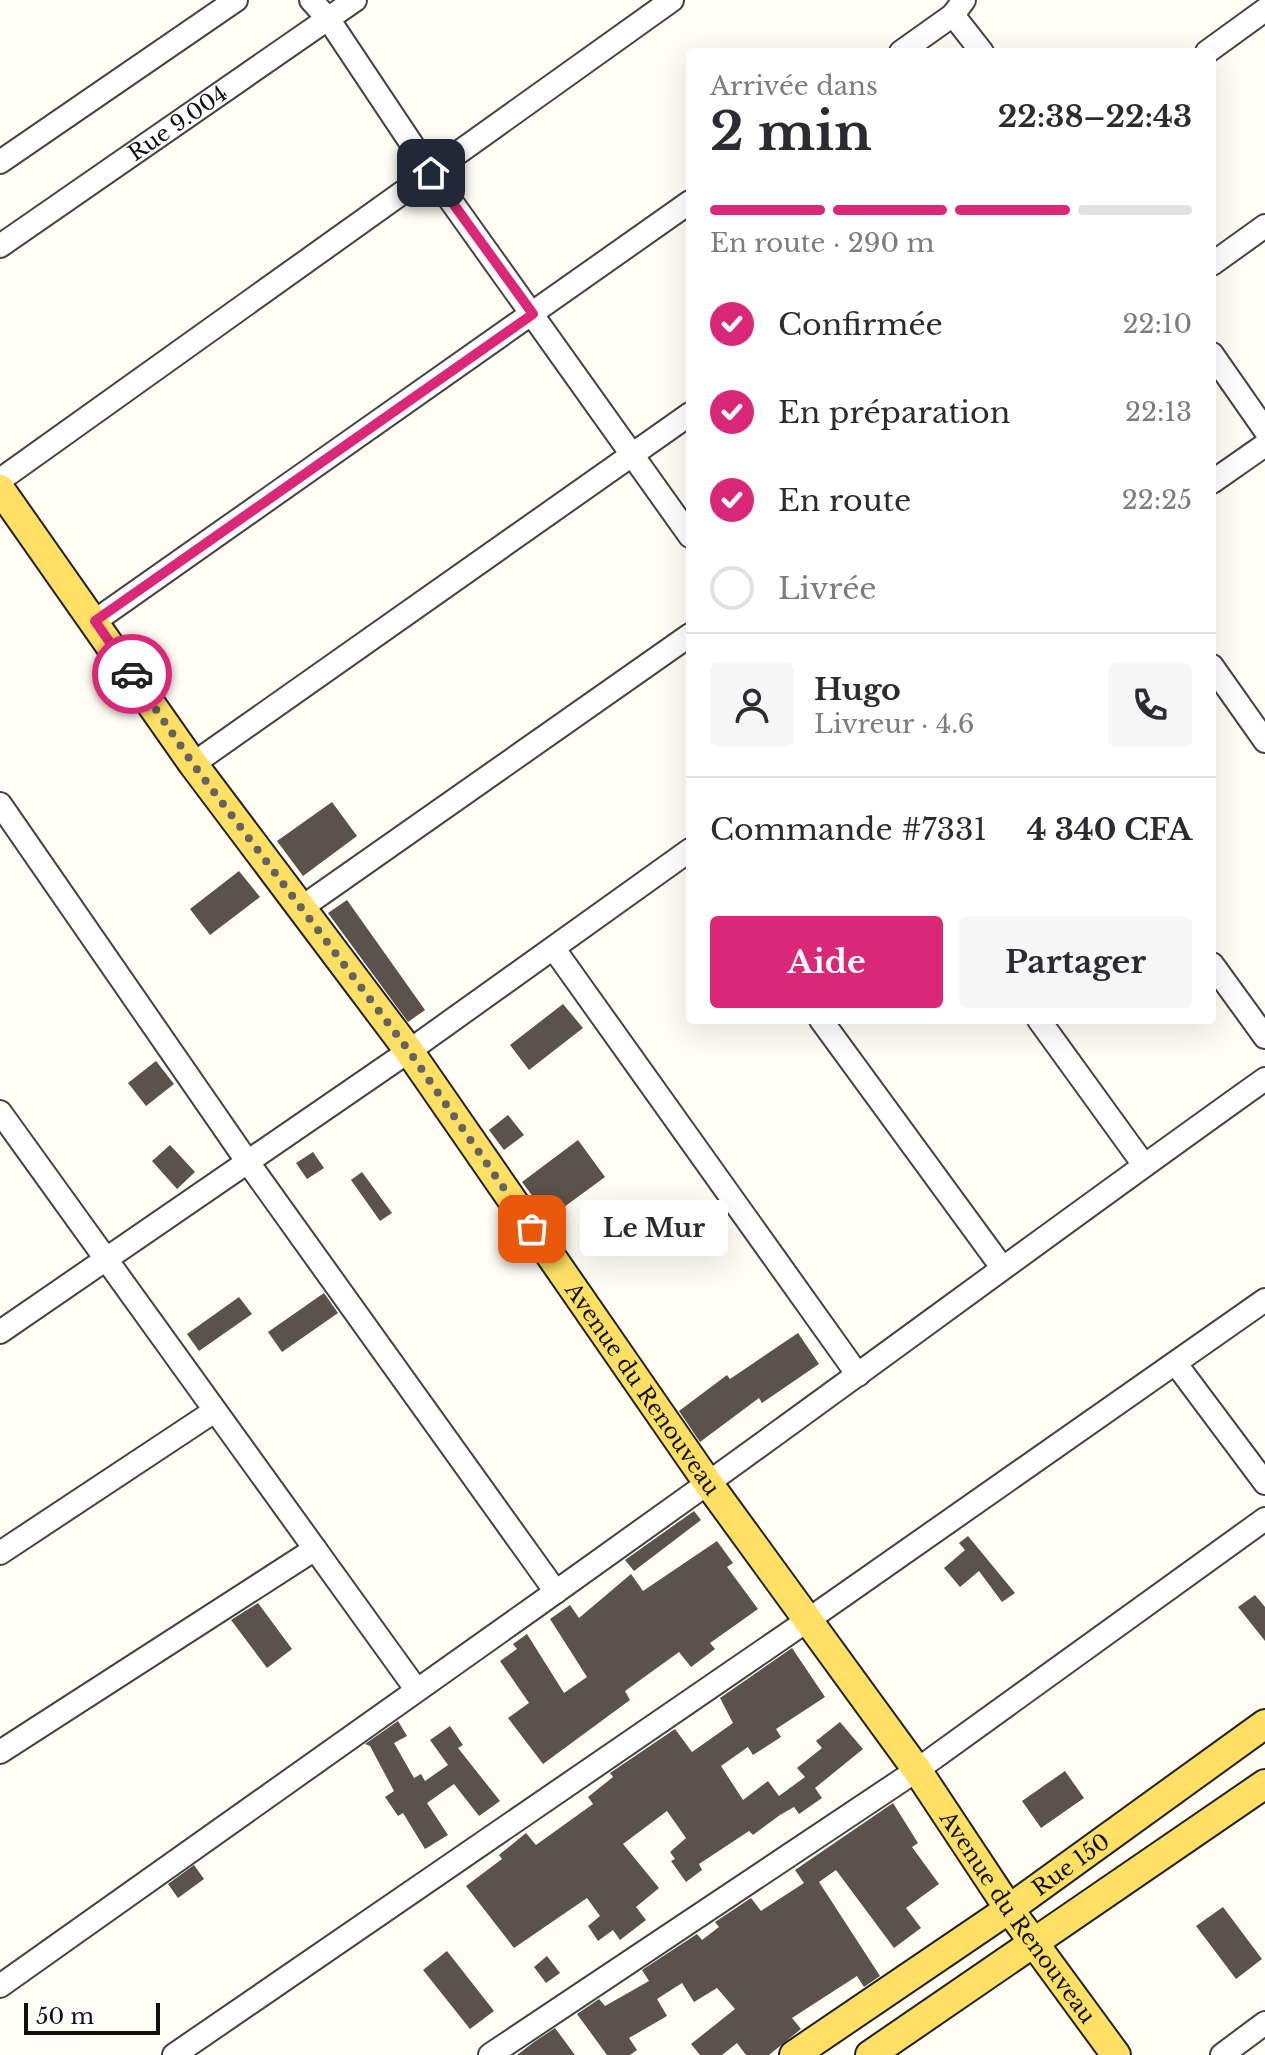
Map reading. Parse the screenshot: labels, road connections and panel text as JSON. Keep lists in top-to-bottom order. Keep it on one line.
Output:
{"streets":{"main road":["Avenue du Renouveau","Rue 150"],"street":["Rue 9.004"]},"crossings":[["Avenue du Renouveau","Rue 150"]],"places":["Le Mur"],"scale_bar":"50 m","page":{"heading":["2 min","Arrivée dans","22:38–22:43"],"panel":["Hugo","Livreur · 4.6","Commande #7331","4 340 CFA"],"bar":"En route · 290 m","list":[["Confirmée","22:10"],["En préparation","22:13"],["En route","22:25"],"Livrée"],"buttons":["Aide","Partager"],"bubble":"Le Mur","scale":"50 m"}}
